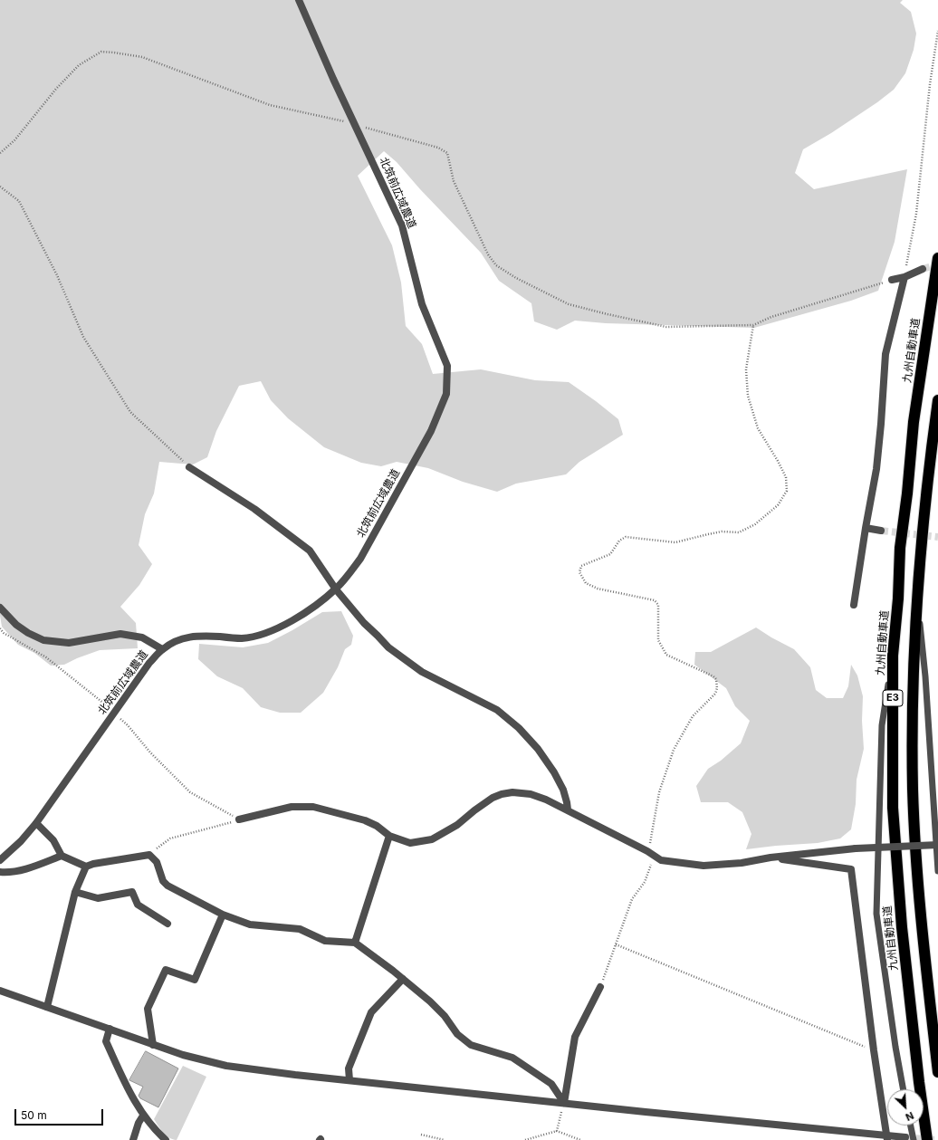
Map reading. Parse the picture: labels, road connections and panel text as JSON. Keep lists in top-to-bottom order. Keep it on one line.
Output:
{"streets":{"highway":["九州自動車道","E3"],"street":["北筑前広域農道"]},"scale_bar":"50 m","north":"bottom right"}
